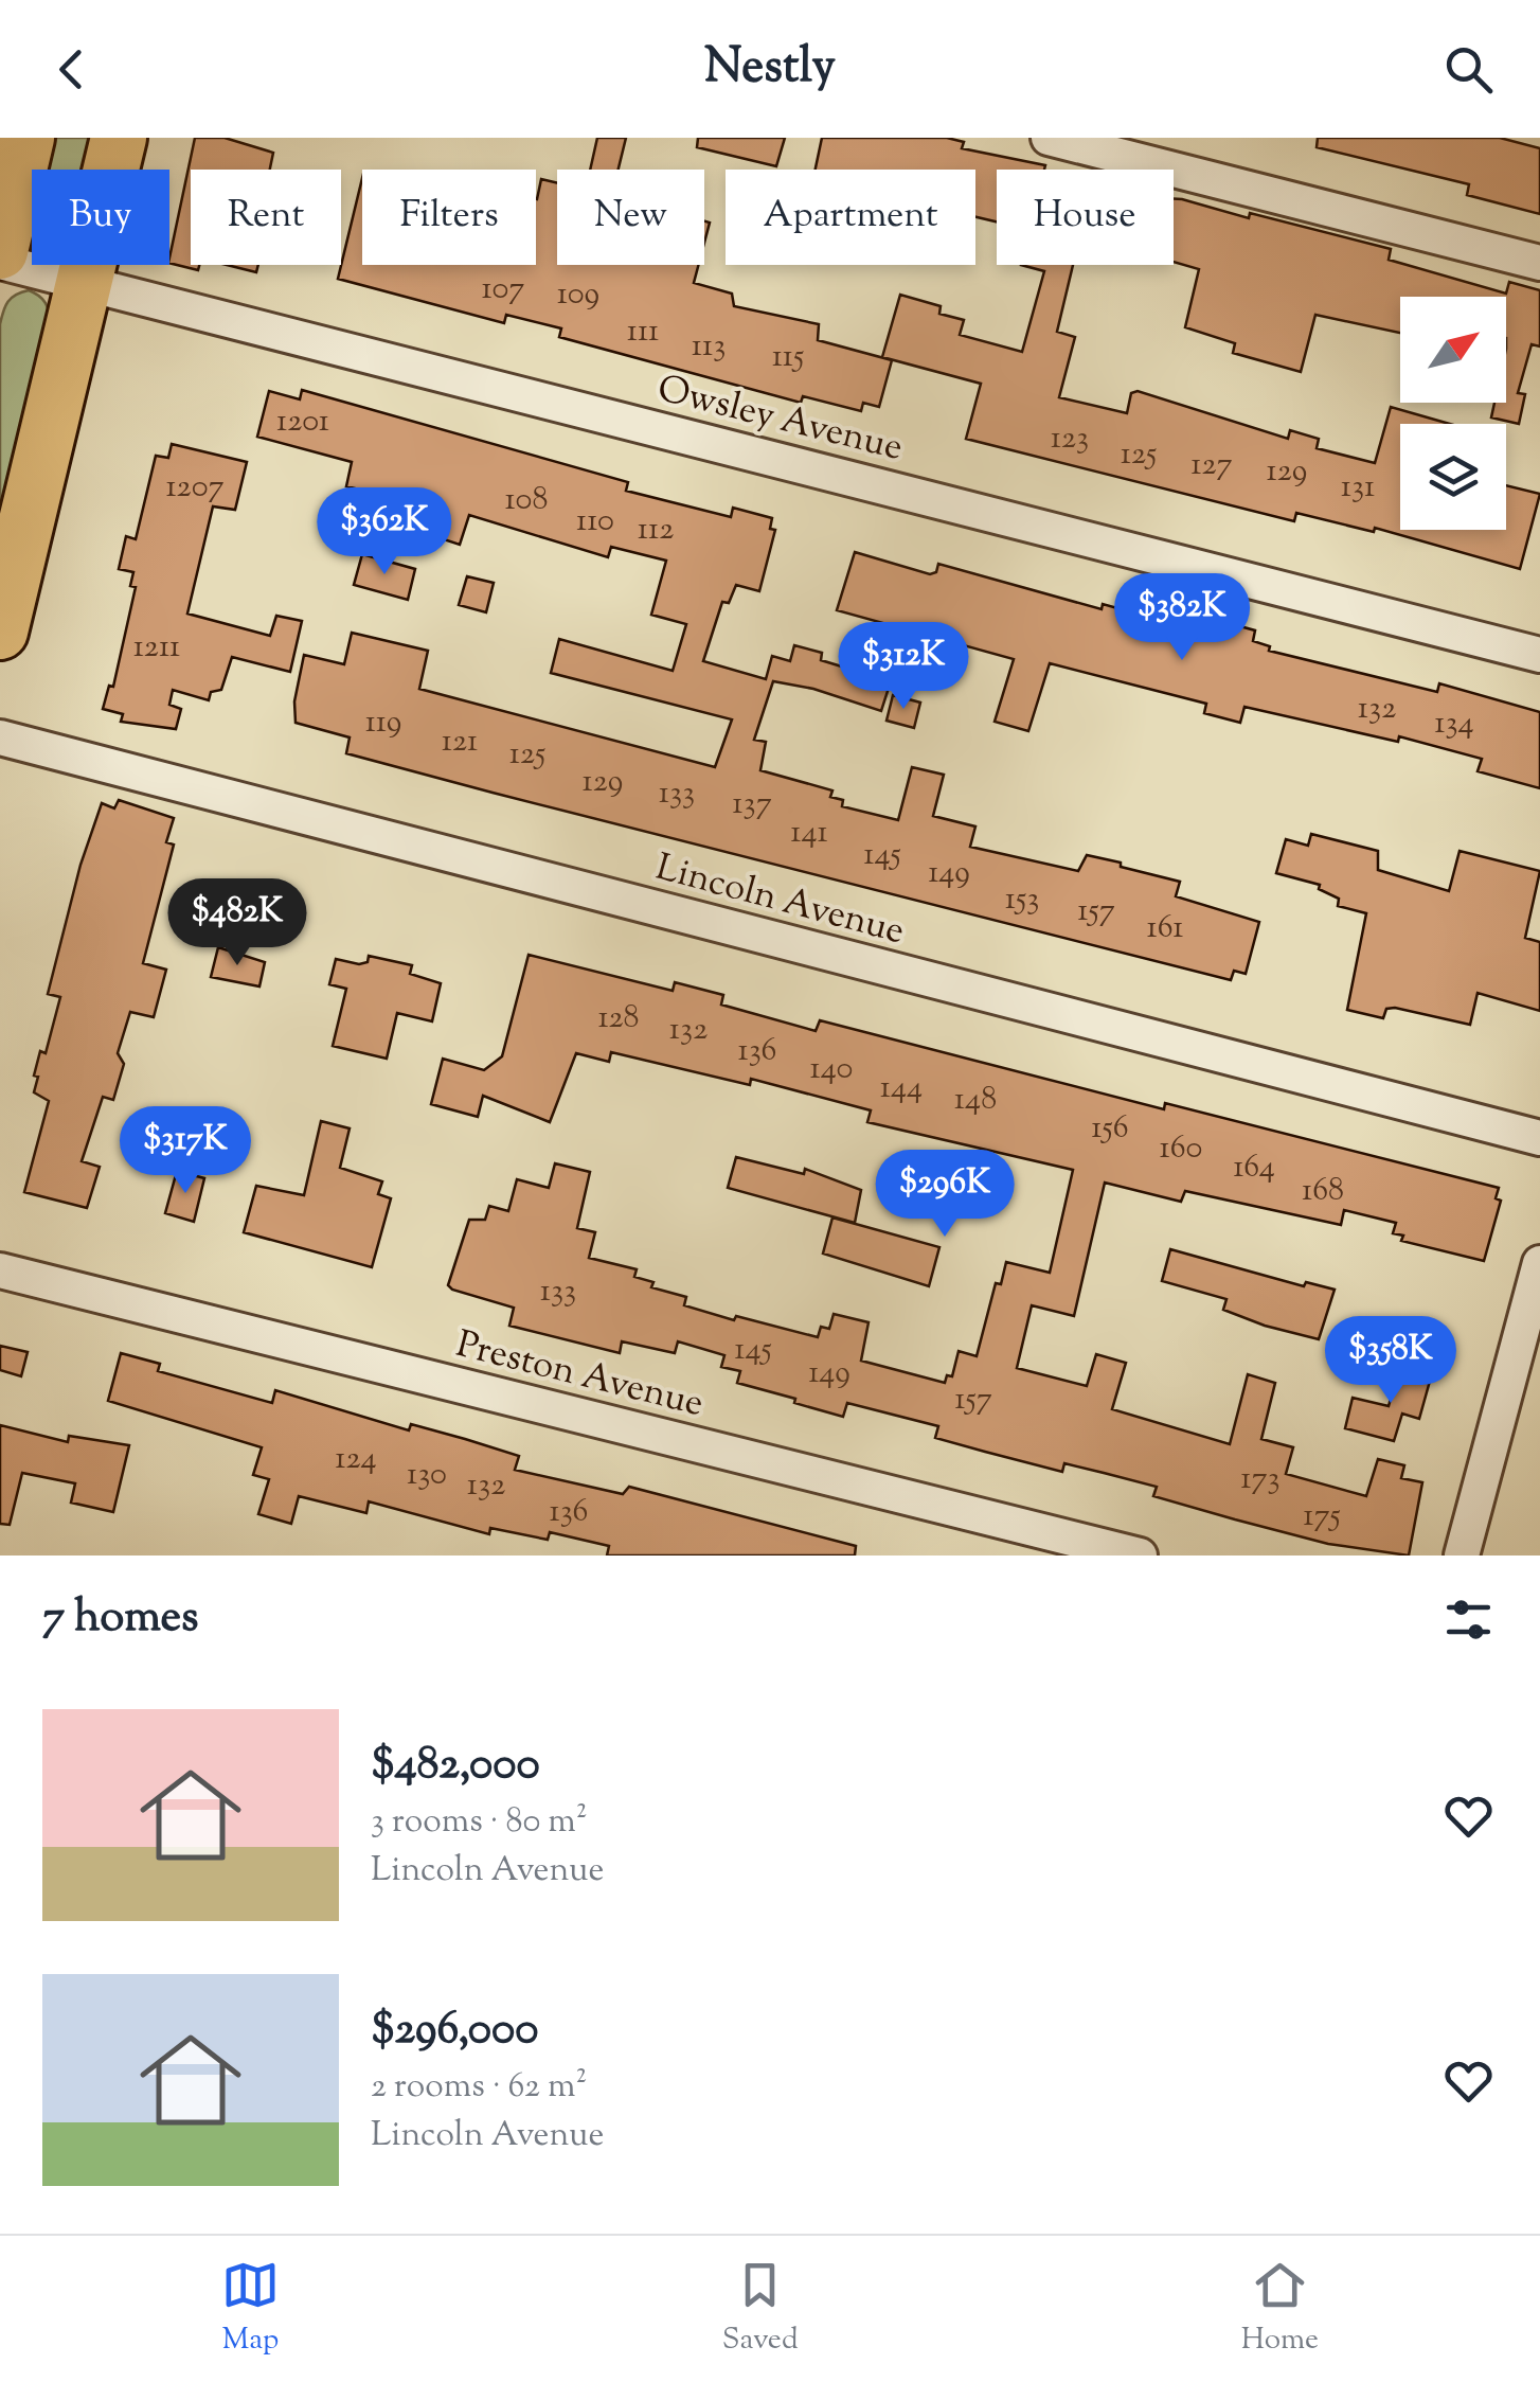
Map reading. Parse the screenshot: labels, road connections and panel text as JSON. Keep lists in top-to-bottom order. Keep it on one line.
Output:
{"streets":{"street":["Owsley Avenue","Lincoln Avenue","Preston Avenue"]},"house_numbers":["107","109","111","113","115","1201","123","125","127","129","1207","131","108","110","112","1211","132","119","134","121","125","129","133","137","141","145","149","153","157","161","128","132","136","140","144","148","156","160","164","168","133","145","149","157","124","130","173","132","136","175"],"north":"top right","page":{"header":"Nestly","chip":["Buy","Rent","Filters","New","Apartment","House"],"price":["$362K","$382K","$312K","$482K","$317K","$296K","$358K"],"heading":"7 homes","list":[{"name":"$482,000","note":"3 rooms · 80 m² · Lincoln Avenue"},{"name":"$296,000","note":"2 rooms · 62 m² · Lincoln Avenue"}],"tabs":["Map","Saved","Home"]}}
